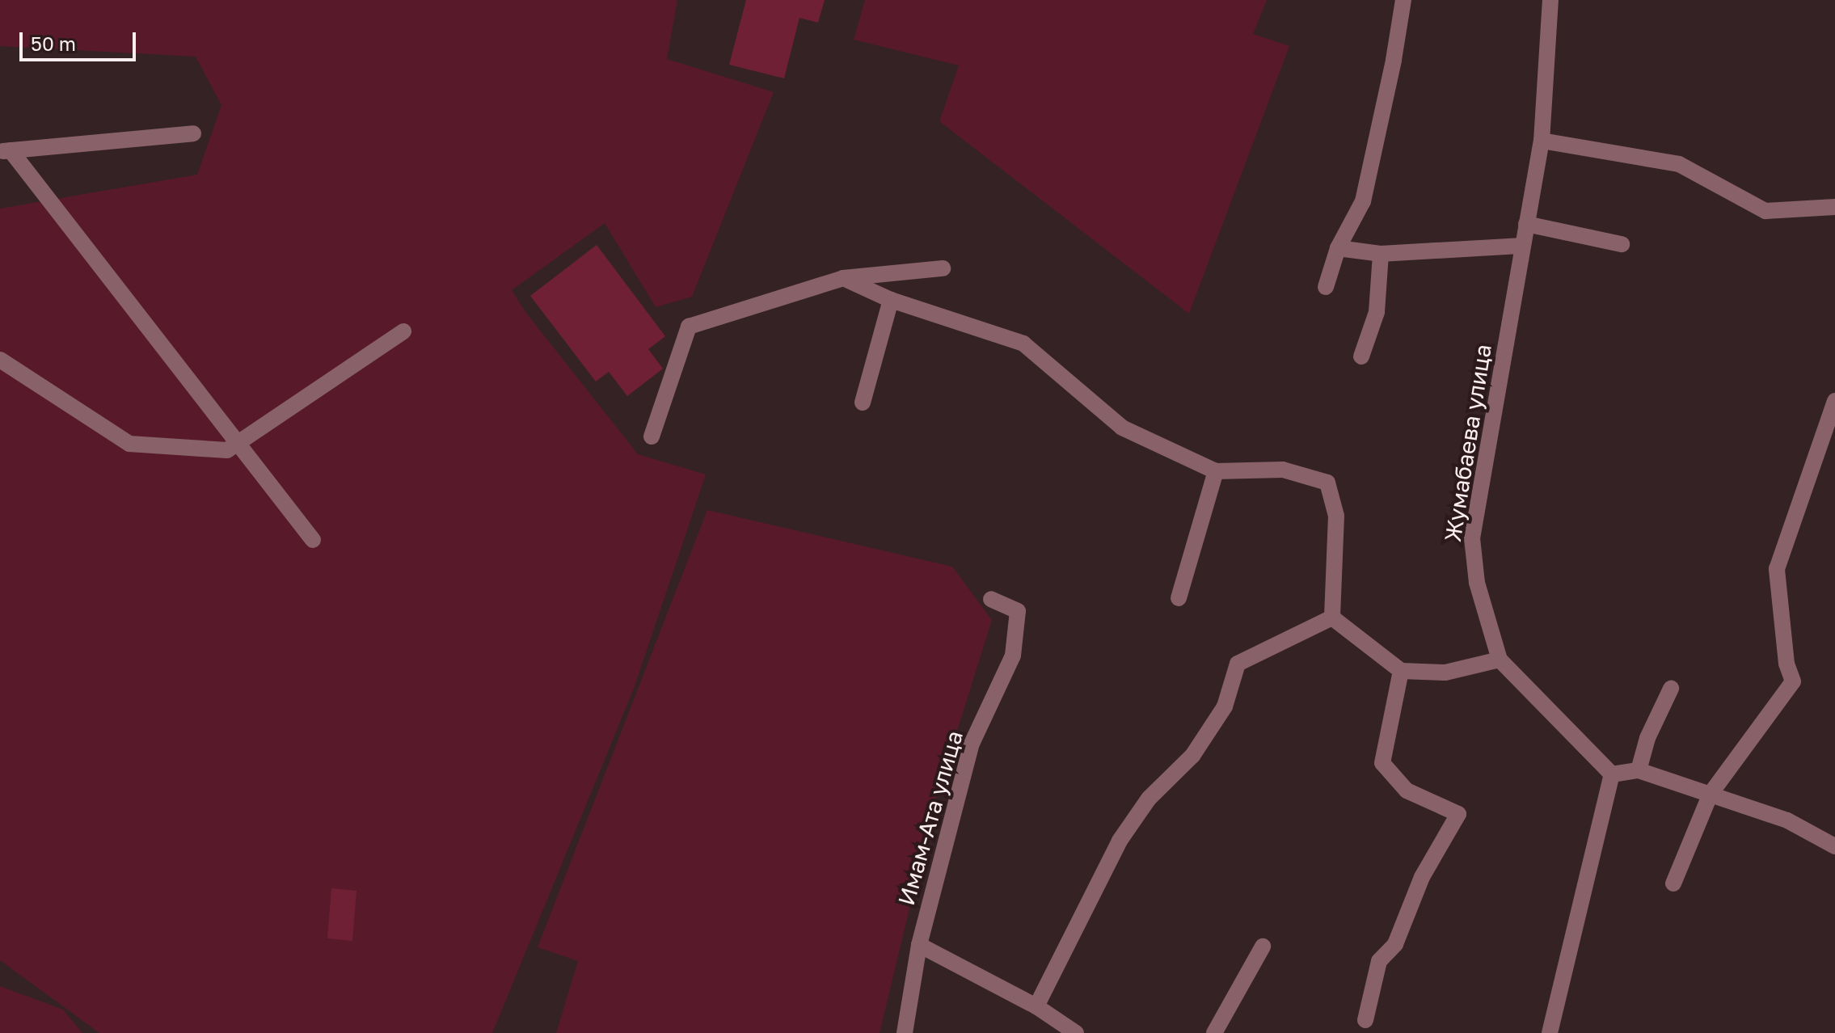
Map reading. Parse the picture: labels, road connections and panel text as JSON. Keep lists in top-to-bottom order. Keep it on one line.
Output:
{"streets":{"street":["Жумабаева улица","Имам-Ата улица"]},"scale_bar":"50 m"}
